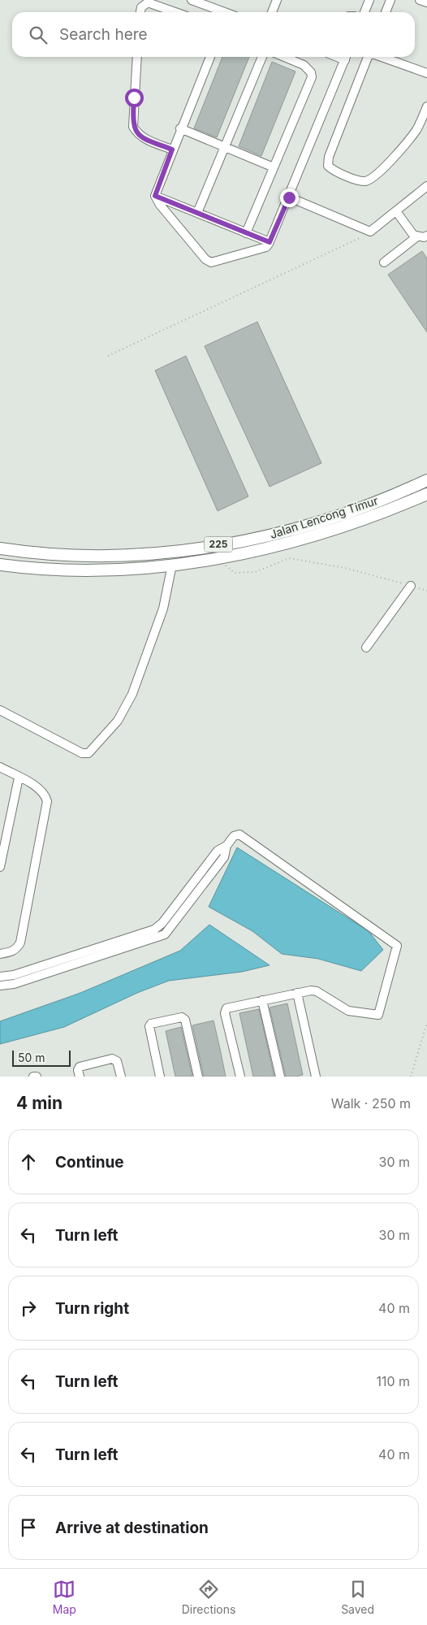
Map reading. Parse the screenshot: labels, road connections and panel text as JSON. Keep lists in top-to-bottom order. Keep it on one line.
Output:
{"streets":{"highway":["Jalan Lencong Timur","225"]},"scale_bar":"50 m","page":{"search":"Search here","scale":"50 m","heading":["4 min","Walk · 250 m"],"list":[["Continue","30 m"],["Turn left","30 m"],["Turn right","40 m"],["Turn left","110 m"],["Turn left","40 m"],"Arrive at destination"],"nav":["Map","Directions","Saved"]}}
